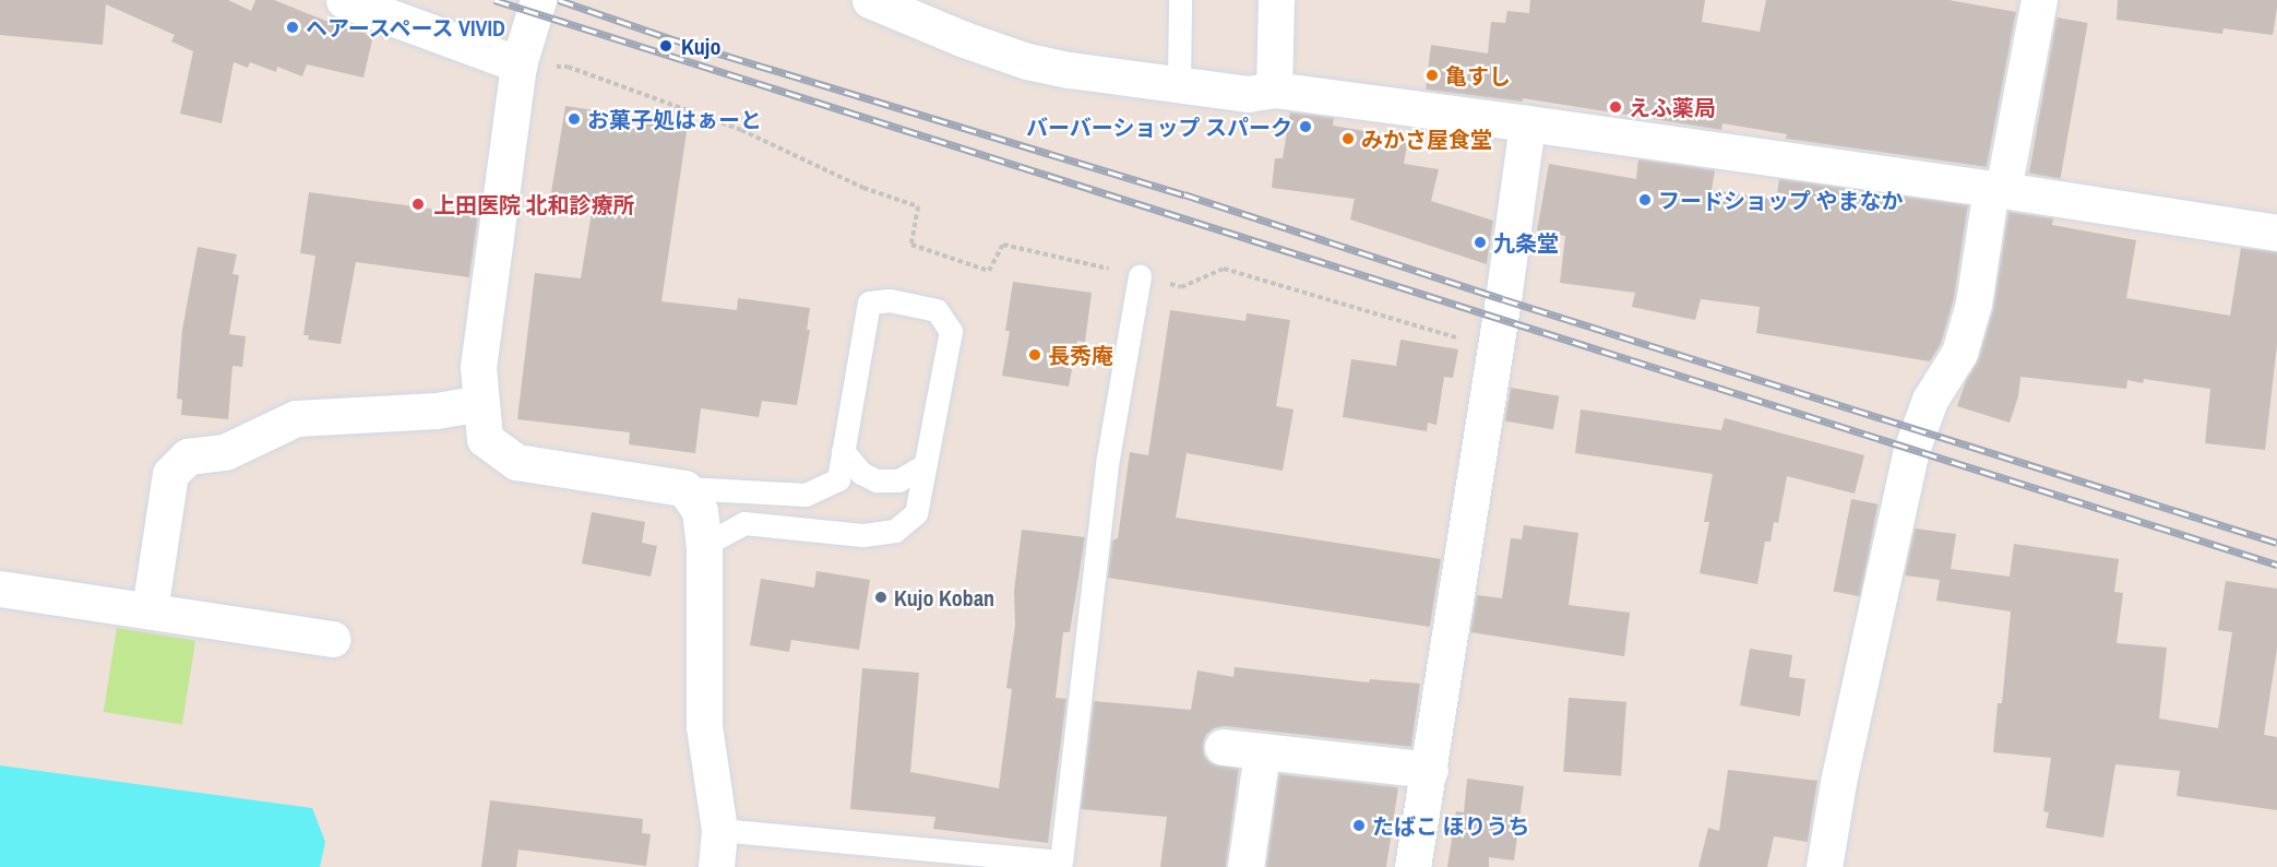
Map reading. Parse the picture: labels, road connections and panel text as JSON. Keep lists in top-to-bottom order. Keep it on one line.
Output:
{"places":["ヘアースペース VIVID","Kujo","亀すし","えふ薬局","お菓子処はぁーと","バーバーショップ スパーク","みかさ屋食堂","フードショップ やまなか","上田医院 北和診療所","九条堂","長秀庵","Kujo Koban","たばこ ほりうち"]}
